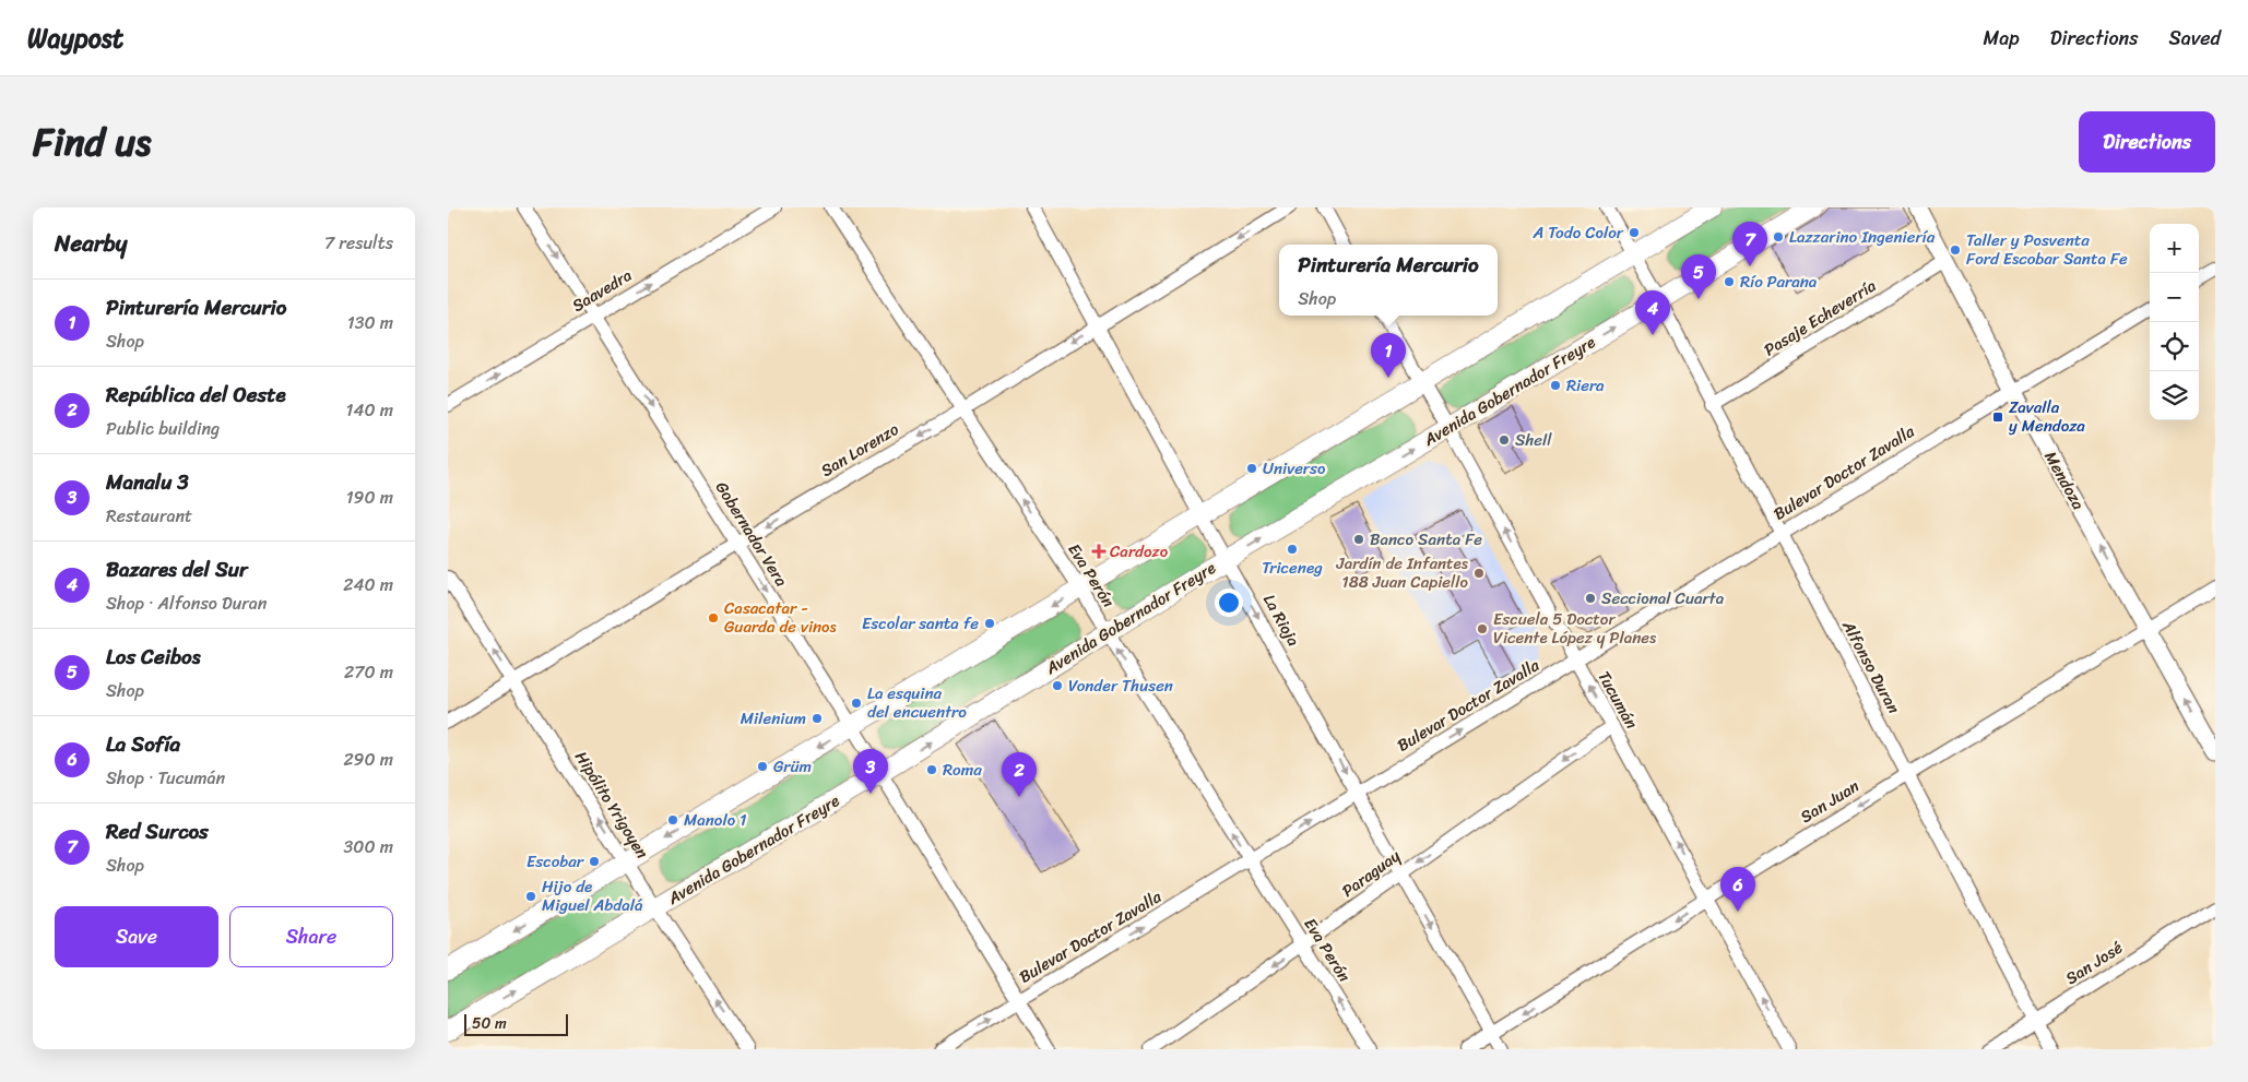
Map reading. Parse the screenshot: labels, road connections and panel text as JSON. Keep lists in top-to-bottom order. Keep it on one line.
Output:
{"streets":{"main road":["Avenida Gobernador Freyre"],"street":["Saavedra","Pasaje Echeverría","San Lorenzo","Bulevar Doctor Zavalla","Mendoza","Gobernador Vera","Eva Perón","La Rioja","Alfonso Duran","Tucumán","San Juan","Hipólito Yrigoyen","Paraguay","San José"]},"crossings":[["Saavedra","Gobernador Vera"],["Pasaje Echeverría","Mendoza"],["Pasaje Echeverría","Alfonso Duran"],["Avenida Gobernador Freyre","Gobernador Vera"],["Avenida Gobernador Freyre","Eva Perón"],["Avenida Gobernador Freyre","La Rioja"],["Avenida Gobernador Freyre","Alfonso Duran"],["Avenida Gobernador Freyre","Tucumán"],["Avenida Gobernador Freyre","Hipólito Yrigoyen"],["San Lorenzo","Gobernador Vera"],["San Lorenzo","Eva Perón"],["San Lorenzo","La Rioja"],["San Lorenzo","Hipólito Yrigoyen"],["Bulevar Doctor Zavalla","Mendoza"],["Bulevar Doctor Zavalla","Gobernador Vera"],["Bulevar Doctor Zavalla","Eva Perón"],["Bulevar Doctor Zavalla","La Rioja"],["Bulevar Doctor Zavalla","Alfonso Duran"],["Bulevar Doctor Zavalla","Tucumán"],["Mendoza","San Juan"],["Eva Perón","Paraguay"],["La Rioja","San Juan"],["La Rioja","Paraguay"],["Alfonso Duran","San Juan"],["Alfonso Duran","San José"],["Tucumán","San Juan"],["Tucumán","Paraguay"]],"one_way":["Saavedra","San Lorenzo","Bulevar Doctor Zavalla","Mendoza","Gobernador Vera","Eva Perón","La Rioja","Tucumán","San Juan","Hipólito Yrigoyen","Paraguay"],"places":{"other":["A Todo Color","Lazzarino Ingeniería","Taller y Posventa Ford Escobar Santa Fe","Río Parana","Riera","Shell","Universo","Banco Santa Fe","Triceneg","Jardín de Infantes 188 Juan Capiello","Seccional Cuarta","Casacatar - Guarda de vinos","Escolar santa fe","Escuela 5 Doctor Vicente López y Planes","Vonder Thusen","La esquina del encuentro","Milenium","Grüm","Roma","Manolo 1","Escobar","Hijo de Miguel Abdalá"],"transit":["Zavalla y Mendoza"],"health":["Cardozo"]},"scale_bar":"50 m","page":{"header":"Waypost","nav":["Map","Directions","Saved"],"title":"Find us","buttons":["Directions",["Save","Share"]],"heading":["Nearby","7 results"],"pins":["7","5","4","1","3","2","6"],"map_buttons":["+","−"],"popup":["Pinturería Mercurio","Shop"],"list":[{"mark":"1","name":"Pinturería Mercurio","note":"Shop","value":"130 m"},{"mark":"2","name":"República del Oeste","note":"Public building","value":"140 m"},{"mark":"3","name":"Manalu 3","note":"Restaurant","value":"190 m"},{"mark":"4","name":"Bazares del Sur","note":"Shop · Alfonso Duran","value":"240 m"},{"mark":"5","name":"Los Ceibos","note":"Shop","value":"270 m"},{"mark":"6","name":"La Sofía","note":"Shop · Tucumán","value":"290 m"},{"mark":"7","name":"Red Surcos","note":"Shop","value":"300 m"}],"scale":"50 m"}}
